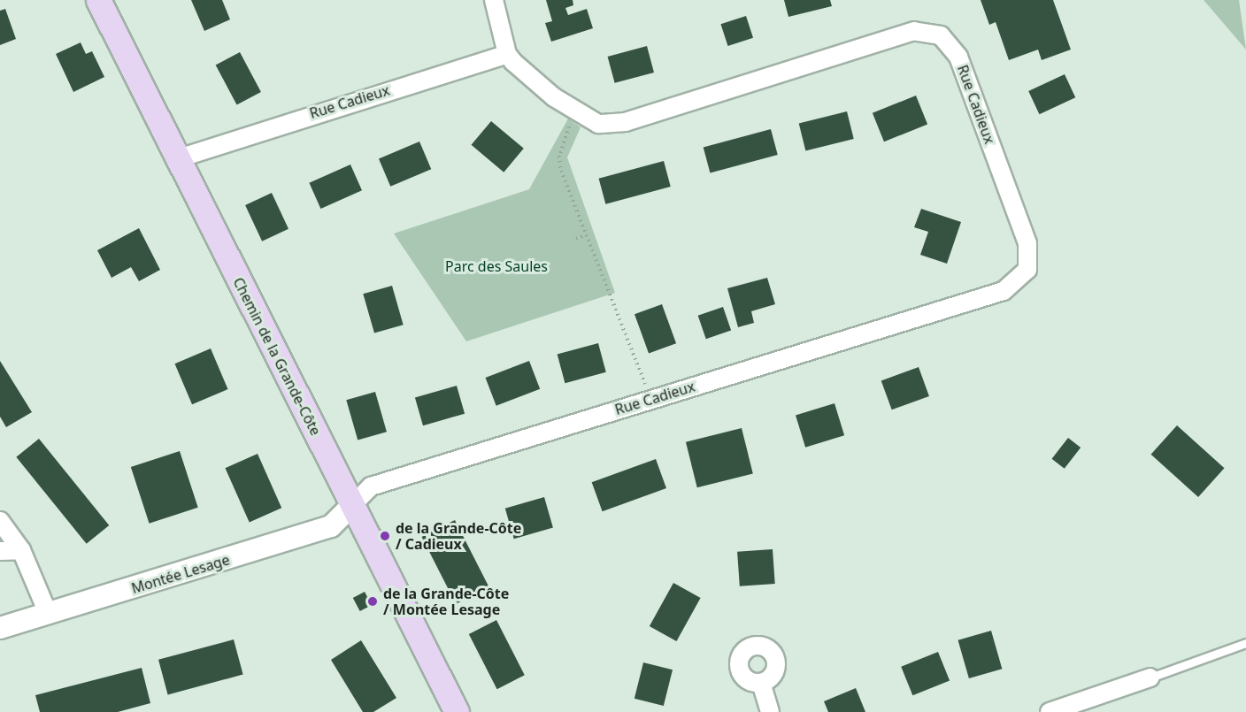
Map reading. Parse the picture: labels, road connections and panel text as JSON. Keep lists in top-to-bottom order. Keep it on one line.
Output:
{"streets":{"main road":["Chemin de la Grande-Côte"],"street":["Rue Cadieux","Montée Lesage"]},"crossings":[["Rue Cadieux","Chemin de la Grande-Côte"],["Rue Cadieux","Montée Lesage"],["Chemin de la Grande-Côte","Montée Lesage"]],"parks":["Parc des Saules"],"places":["de la Grande-Côte / Cadieux","de la Grande-Côte / Montée Lesage"]}
